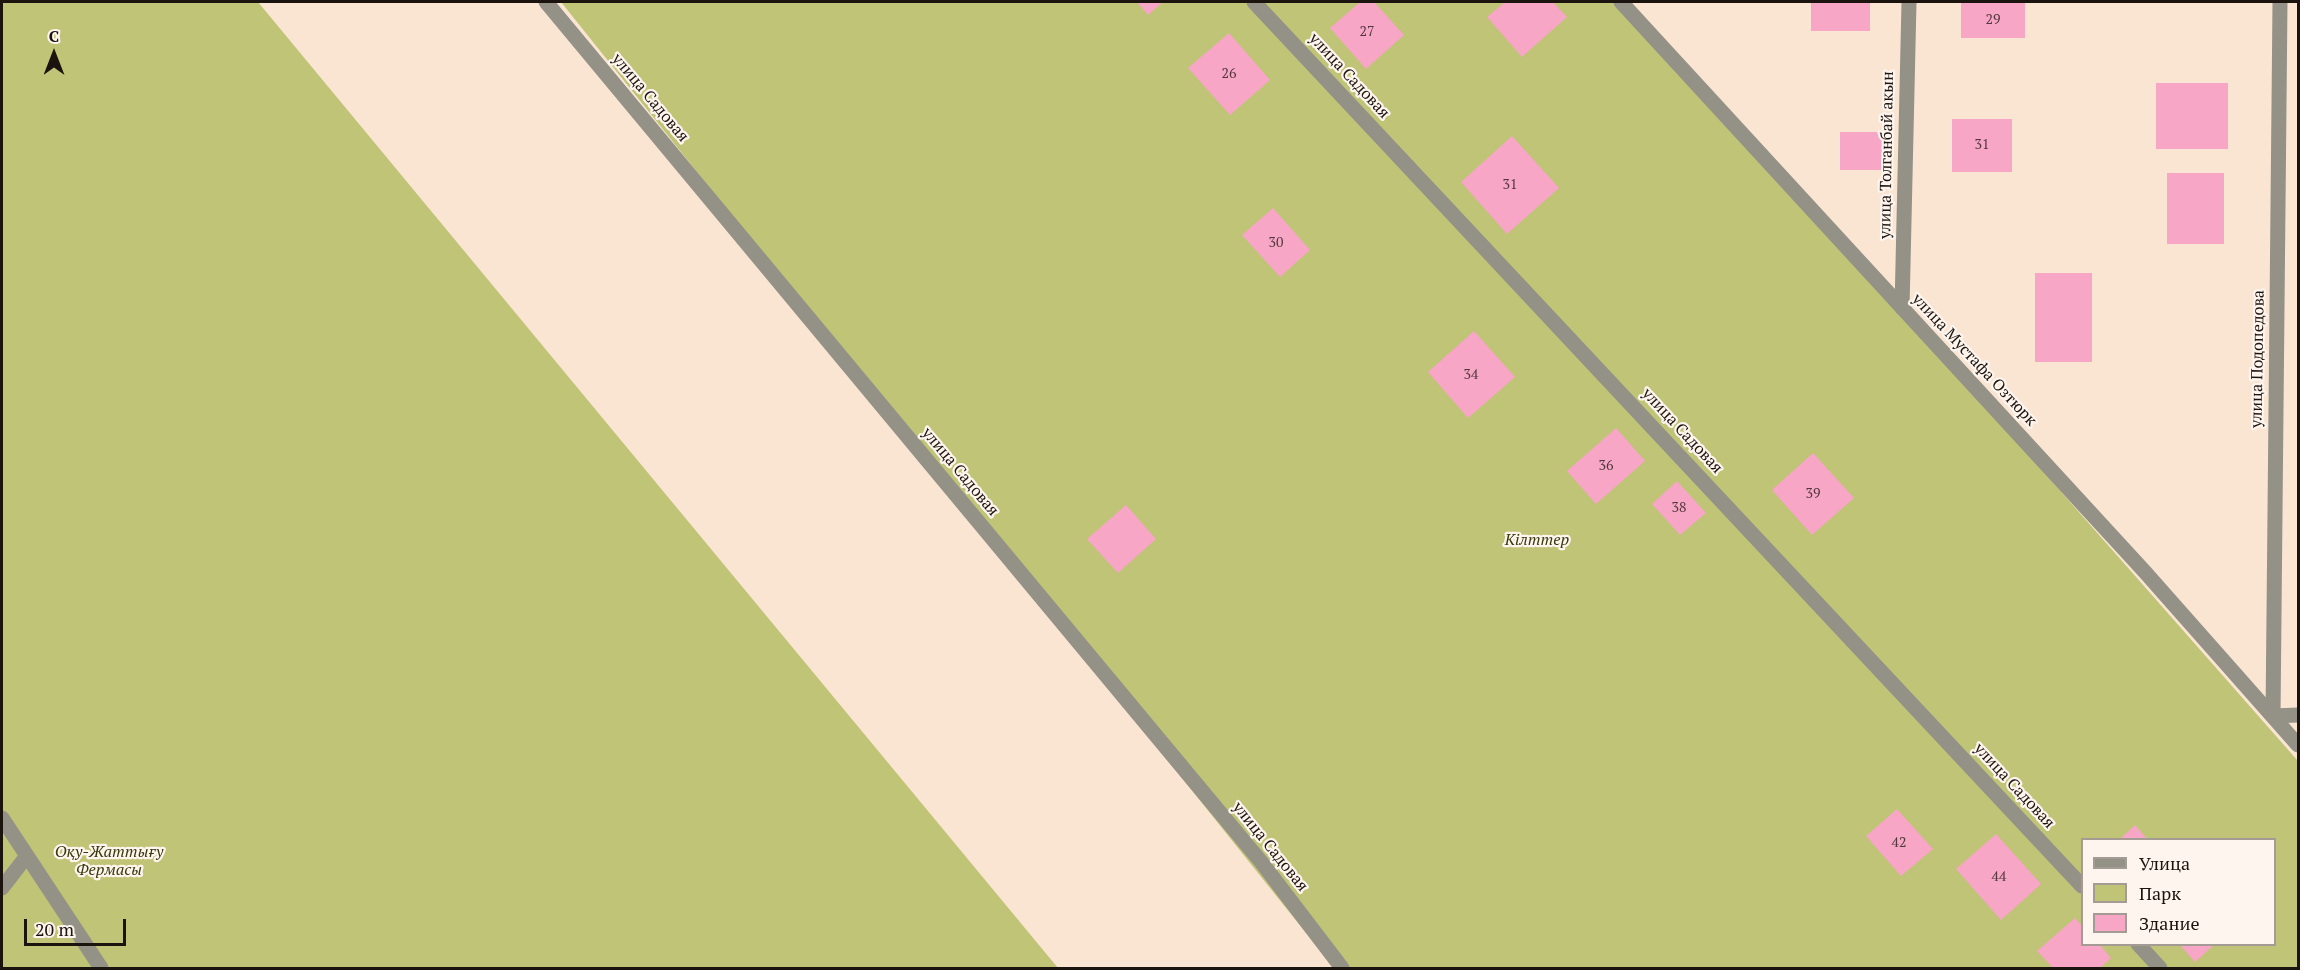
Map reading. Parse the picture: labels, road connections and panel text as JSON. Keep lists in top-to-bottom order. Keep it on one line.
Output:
{"streets":{"street":["улица Садовая","улица Толганбай акын","улица Подопедова","улица Мустафа Озтюрк"]},"crossings":[["улица Толганбай акын","улица Мустафа Озтюрк"],["улица Подопедова","улица Мустафа Озтюрк"]],"parks":["Кілттер","Оқу-Жаттығу Фермасы"],"house_numbers":["29","27","26","31","31","30","34","36","39","38","42","44"],"legend":["Улица","Парк","Здание"],"scale_bar":"20 m","north":"top"}
